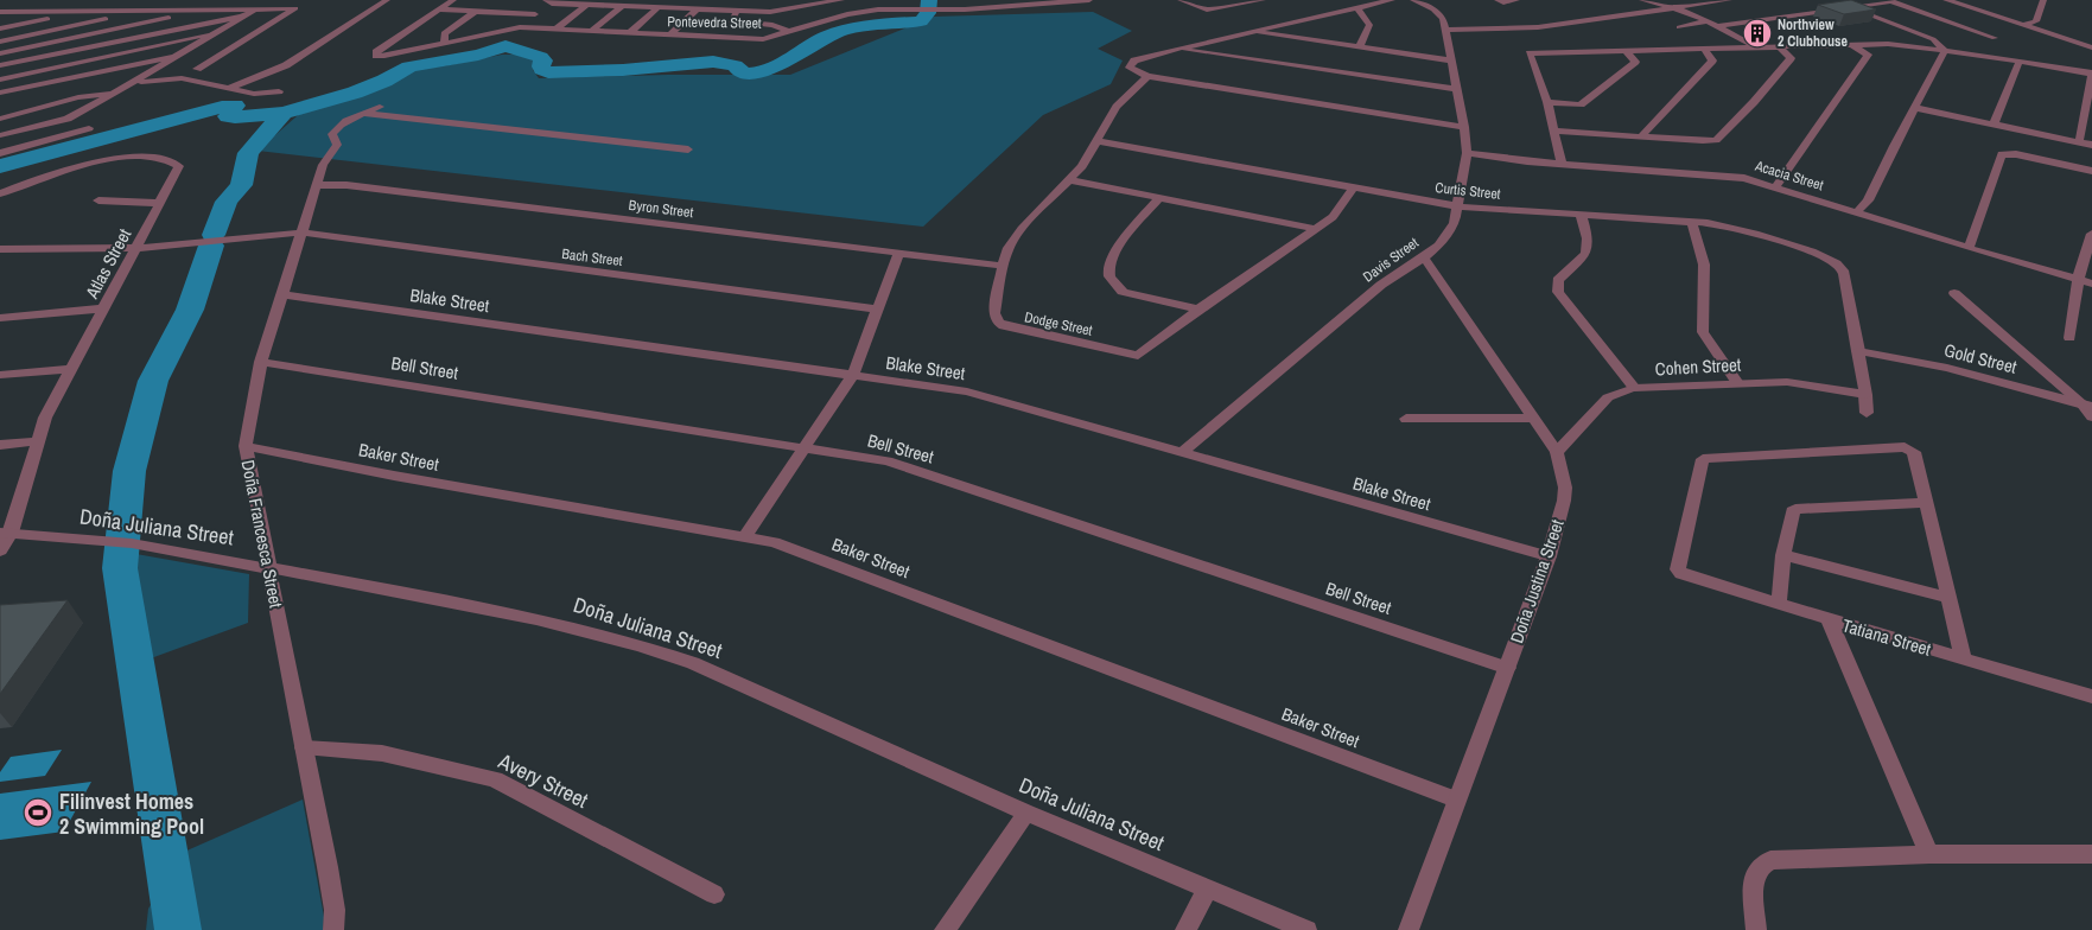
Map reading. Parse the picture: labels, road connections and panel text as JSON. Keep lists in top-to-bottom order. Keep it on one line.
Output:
{"streets":{"street":["Pontevedra Street","Acacia Street","Curtis Street","Byron Street","Bach Street","Davis Street","Atlas Street","Blake Street","Dodge Street","Gold Street","Cohen Street","Bell Street","Baker Street","Doña Juliana Street","Doña Francesca Street","Doña Justina Street","Tatiana Street","Avery Street"]},"crossings":[["Acacia Street","Davis Street"],["Curtis Street","Davis Street"],["Curtis Street","Dodge Street"],["Curtis Street","Gold Street"],["Byron Street","Dodge Street"],["Byron Street","Doña Francesca Street"],["Bach Street","Atlas Street"],["Bach Street","Doña Francesca Street"],["Davis Street","Blake Street"],["Davis Street","Doña Justina Street"],["Atlas Street","Doña Juliana Street"],["Blake Street","Doña Francesca Street"],["Blake Street","Doña Justina Street"],["Cohen Street","Doña Justina Street"],["Bell Street","Doña Francesca Street"],["Bell Street","Doña Justina Street"],["Baker Street","Doña Francesca Street"],["Baker Street","Doña Justina Street"],["Doña Juliana Street","Doña Francesca Street"],["Doña Francesca Street","Avery Street"]],"places":{"building":["Northview 2 Clubhouse"],"sports":["Filinvest Homes 2 Swimming Pool"]}}
